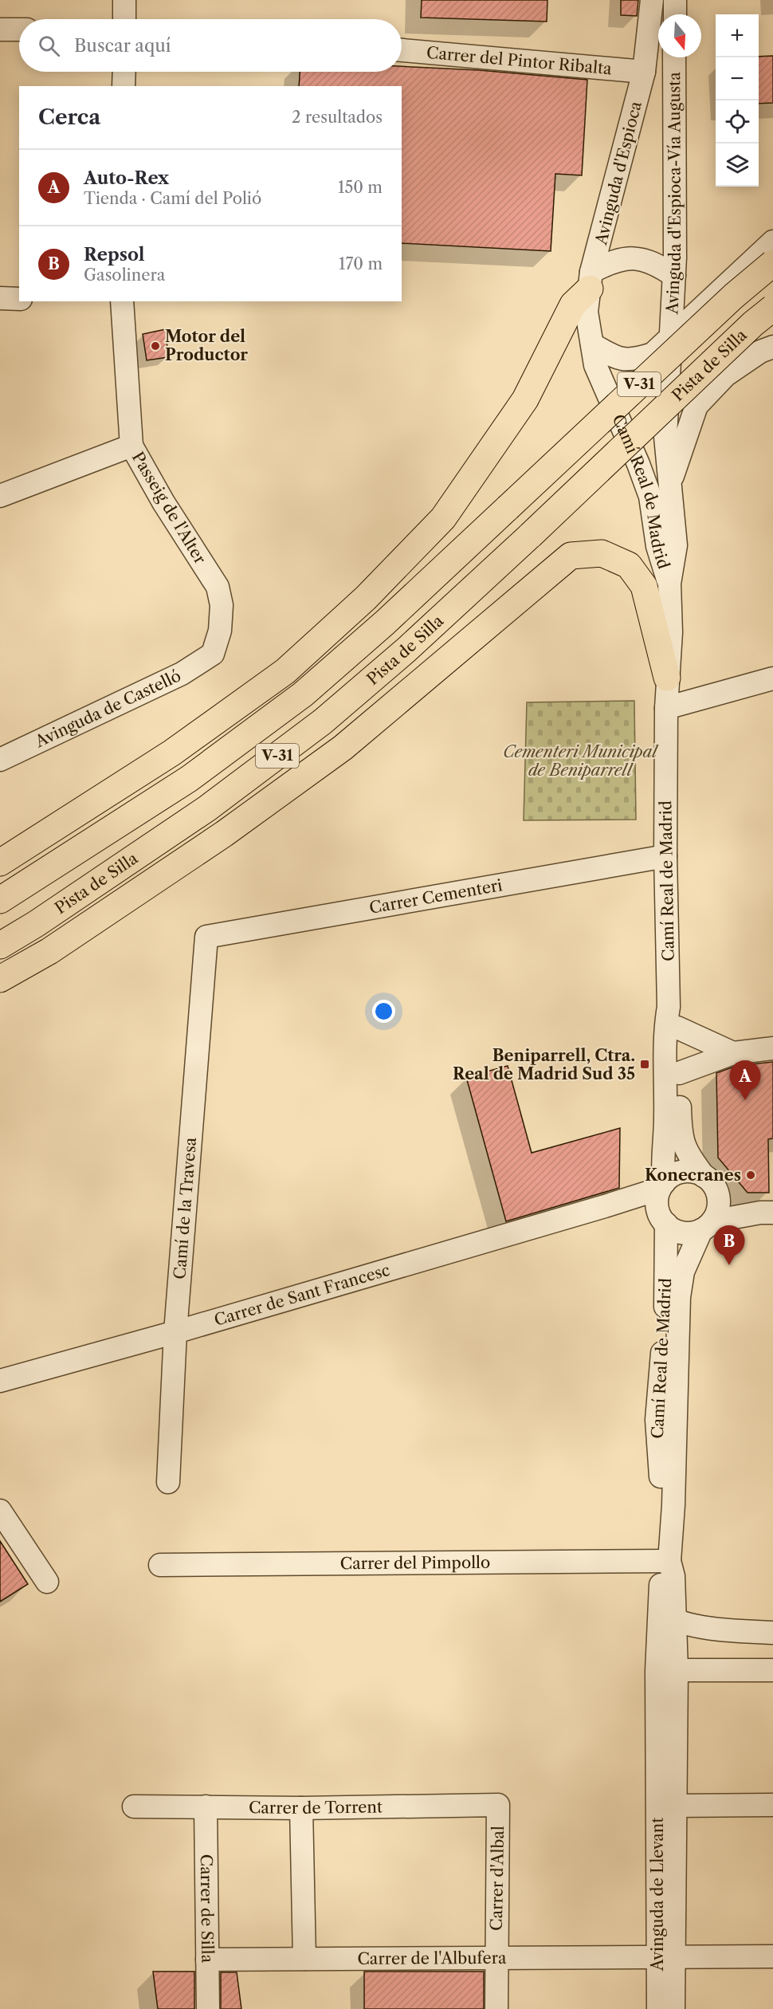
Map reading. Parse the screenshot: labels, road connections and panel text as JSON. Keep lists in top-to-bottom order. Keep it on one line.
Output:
{"streets":{"highway":["Pista de Silla","V-31"],"street":["Carrer del Pintor Ribalta","Avinguda d'Espioca","Avinguda d'Espioca-Vía Augusta","Camí Real de Madrid","Passeig de l'Alter","Avinguda de Castelló","Carrer Cementeri","Camí de la Travesa","Carrer de Sant Francesc","Carrer del Pimpollo","Carrer de Torrent","Carrer d'Albal","Avinguda de Llevant","Carrer de Silla","Carrer de l'Albufera"]},"crossings":[["Carrer del Pintor Ribalta","Avinguda d'Espioca"],["Avinguda d'Espioca","Avinguda d'Espioca-Vía Augusta"],["Avinguda d'Espioca","Camí Real de Madrid"],["Avinguda d'Espioca-Vía Augusta","Camí Real de Madrid"],["Camí Real de Madrid","Carrer Cementeri"],["Camí Real de Madrid","Carrer de Sant Francesc"],["Camí Real de Madrid","Carrer del Pimpollo"],["Camí Real de Madrid","Avinguda de Llevant"],["Passeig de l'Alter","Avinguda de Castelló"],["Carrer Cementeri","Camí de la Travesa"],["Camí de la Travesa","Carrer de Sant Francesc"],["Carrer de Torrent","Carrer d'Albal"],["Carrer de Torrent","Carrer de Silla"],["Carrer d'Albal","Carrer de l'Albufera"],["Avinguda de Llevant","Carrer de l'Albufera"],["Carrer de Silla","Carrer de l'Albufera"]],"parks":["Cementeri Municipal de Beniparrell"],"places":{"other":["Motor del Productor","Konecranes"],"transit":["Beniparrell, Ctra. Real de Madrid Sud 35"]},"north":"bottom","page":{"map_buttons":["+","−"],"search":"Buscar aquí","heading":["Cerca","2 resultados"],"list":[{"mark":"A","name":"Auto-Rex","note":"Tienda · Camí del Polió","value":"150 m"},{"mark":"B","name":"Repsol","note":"Gasolinera","value":"170 m"}],"pins":["A","B"]}}
